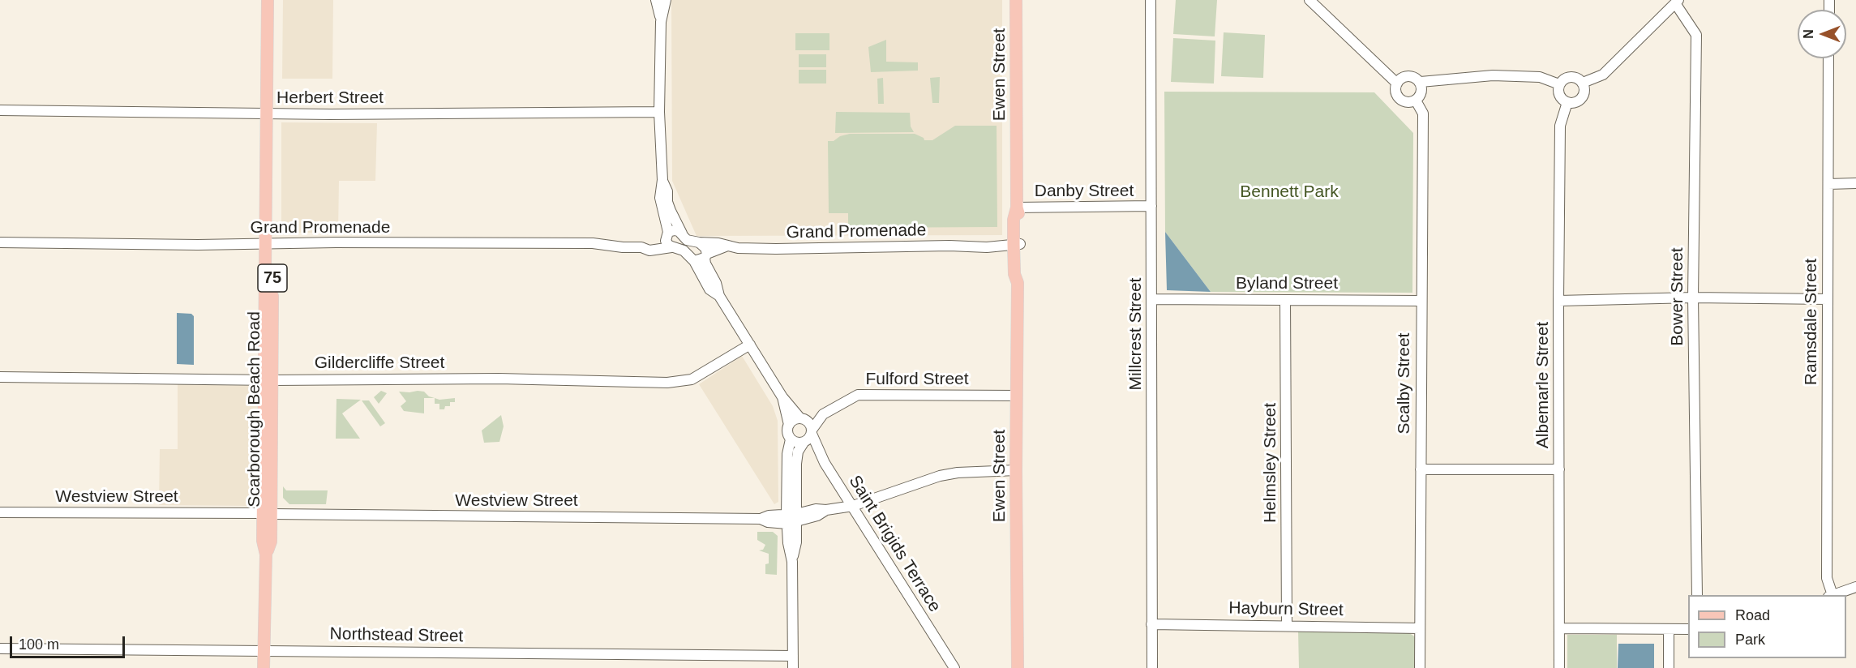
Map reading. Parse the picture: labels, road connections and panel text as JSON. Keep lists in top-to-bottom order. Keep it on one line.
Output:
{"streets":{"main road":["Ewen Street","75","Scarborough Beach Road"],"street":["Herbert Street","Danby Street","Grand Promenade","Byland Street","Bower Street","Ramsdale Street","Millcrest Street","Gildercliffe Street","Fulford Street","Scalby Street","Albemarle Street","Helmsley Street","Westview Street","Saint Brigids Terrace","Hayburn Street","Northstead Street"]},"crossings":[["Ewen Street","Danby Street"],["Ewen Street","Grand Promenade"],["Ewen Street","Fulford Street"],["Ewen Street","Westview Street"],["Herbert Street","Scarborough Beach Road"],["Danby Street","Millcrest Street"],["Grand Promenade","Scarborough Beach Road"],["Byland Street","Millcrest Street"],["Byland Street","Scalby Street"],["Byland Street","Helmsley Street"],["Millcrest Street","Hayburn Street"],["Gildercliffe Street","Scarborough Beach Road"],["Fulford Street","Saint Brigids Terrace"],["Scalby Street","Hayburn Street"],["Scarborough Beach Road","Westview Street"],["Scarborough Beach Road","Northstead Street"],["Helmsley Street","Hayburn Street"],["Westview Street","Saint Brigids Terrace"]],"parks":["Bennett Park"],"legend":["Road","Park"],"scale_bar":"100 m","north":"left"}
